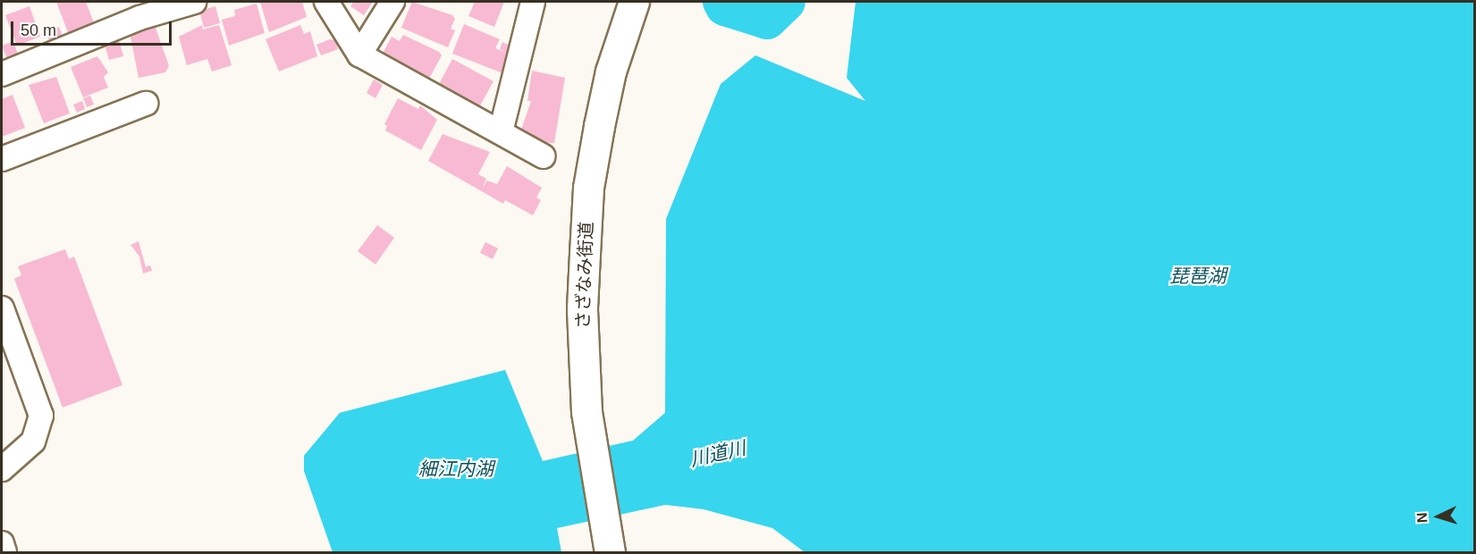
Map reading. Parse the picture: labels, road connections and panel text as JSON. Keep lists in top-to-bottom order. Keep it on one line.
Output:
{"streets":{"main road":["さざなみ街道"]},"water":["琵琶湖","川道川","細江内湖"],"scale_bar":"50 m","north":"left"}
